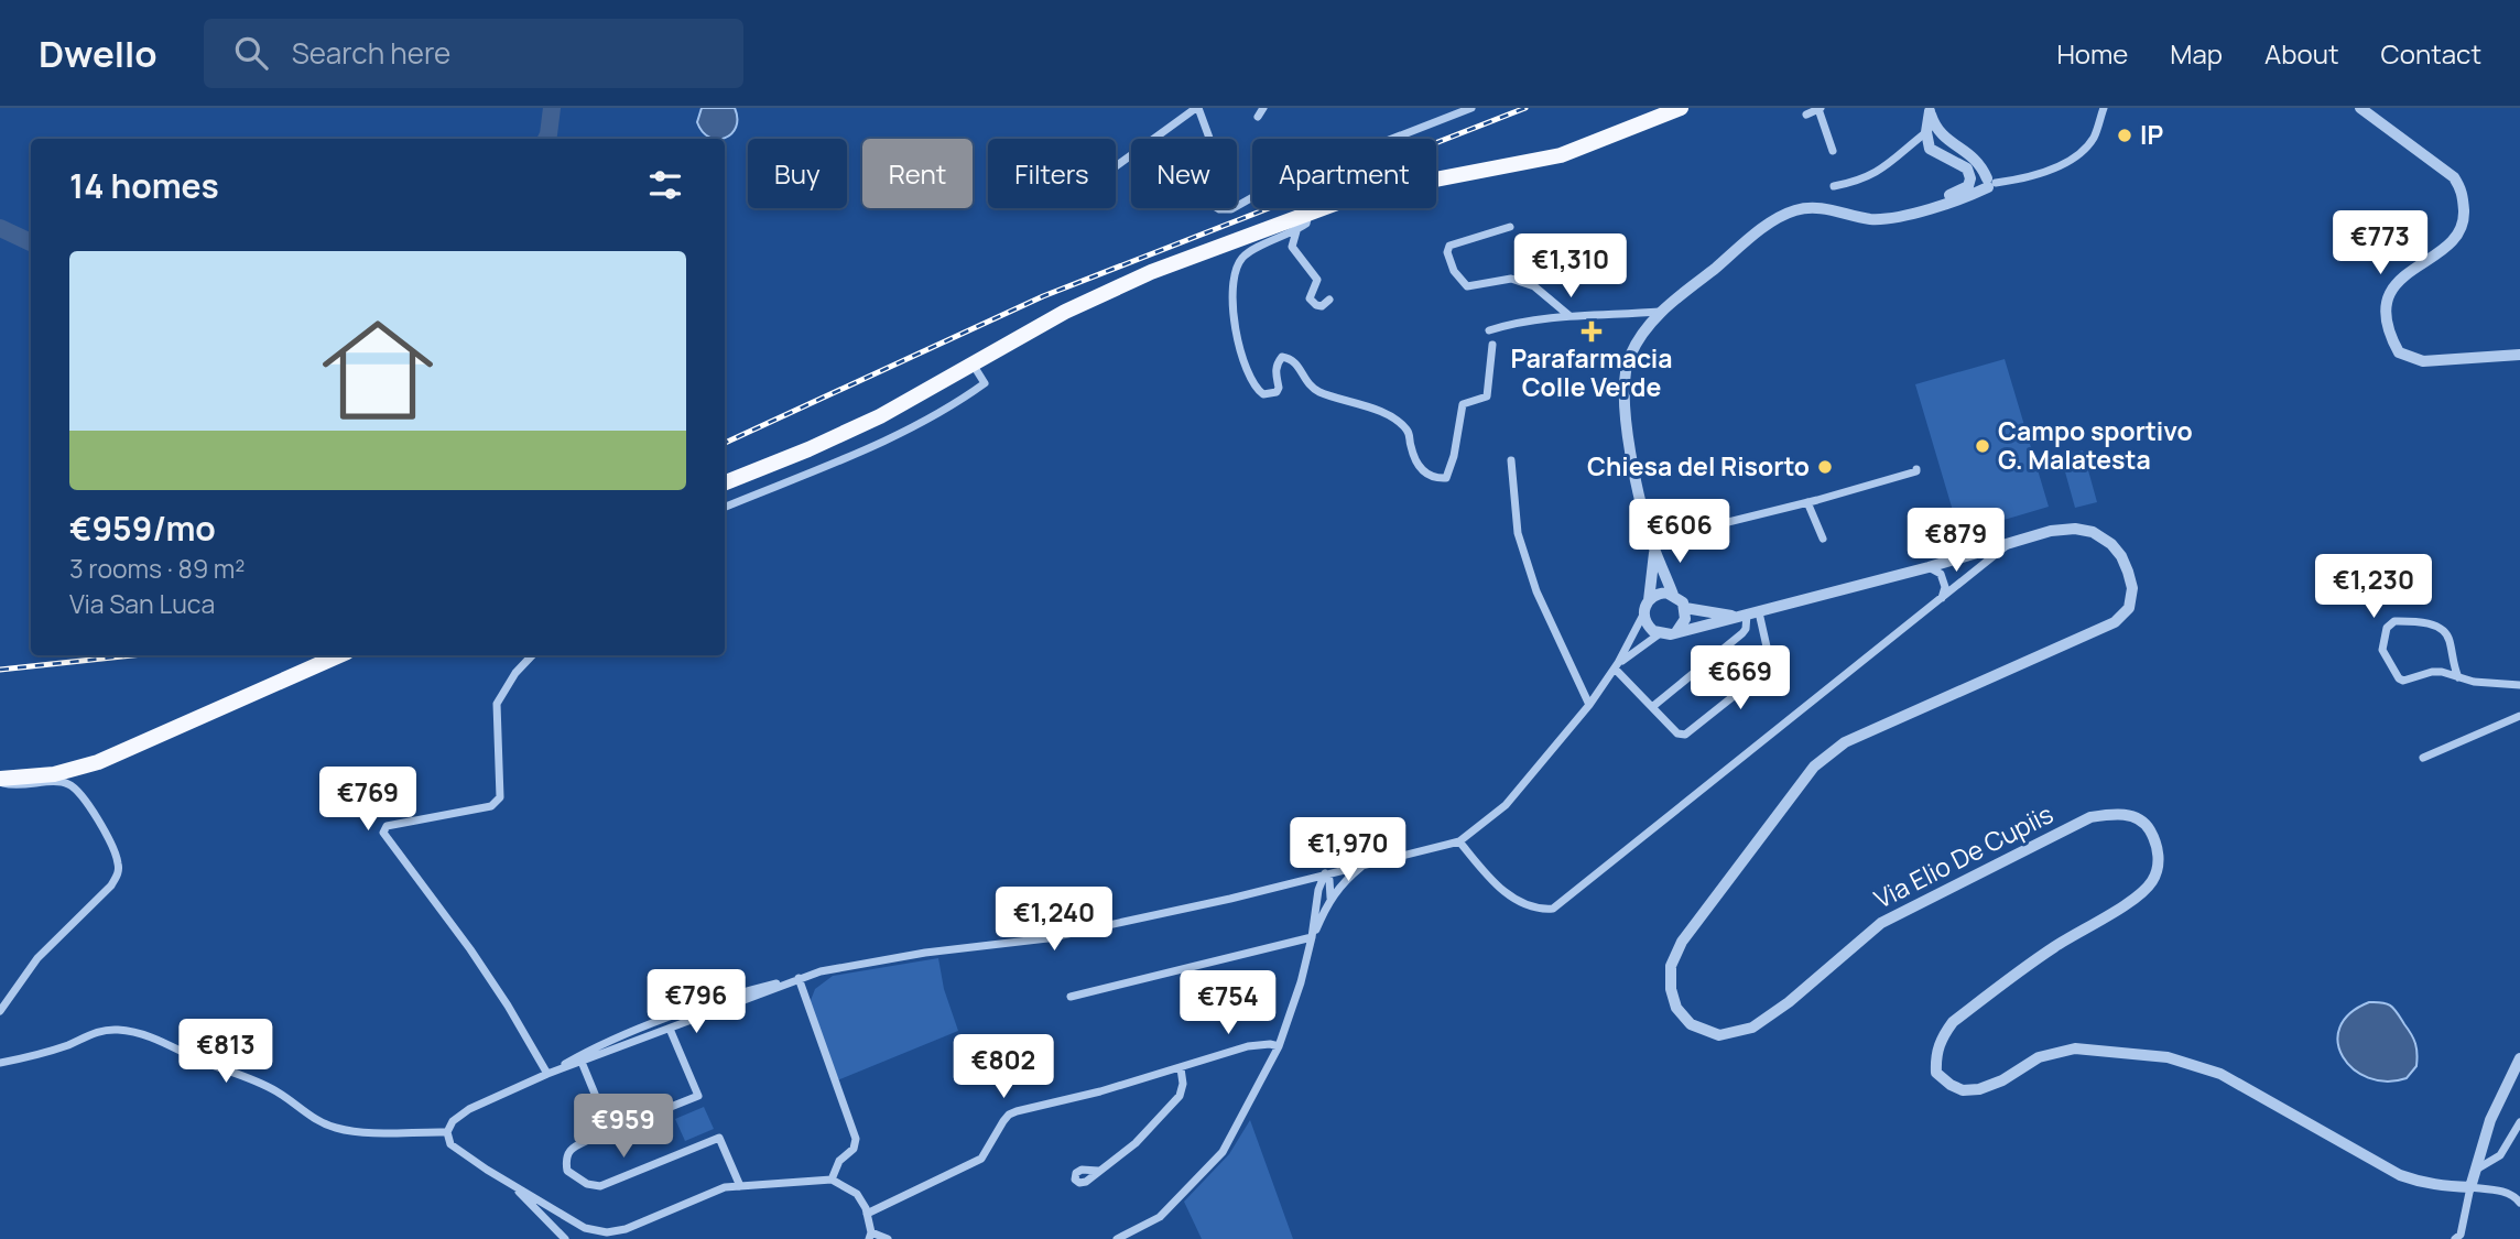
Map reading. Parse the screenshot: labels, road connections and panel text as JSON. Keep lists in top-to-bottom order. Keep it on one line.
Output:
{"streets":{"street":["Via Elio De Cupiis"]},"places":{"other":["IP","Campo sportivo G. Malatesta","Chiesa del Risorto"],"health":["Parafarmacia Colle Verde"]},"page":{"header":"Dwello","search":"Search here","nav":["Home","Map","About","Contact"],"chip":["Buy","Rent","Filters","New","Apartment"],"heading":"14 homes","price":["€773","€1,310","€606","€879","€1,230","€669","€769","€1,970","€1,240","€796","€754","€813","€802","€959"],"list":[{"name":"€959/mo","note":"3 rooms · 89 m² · Via San Luca"}]}}
